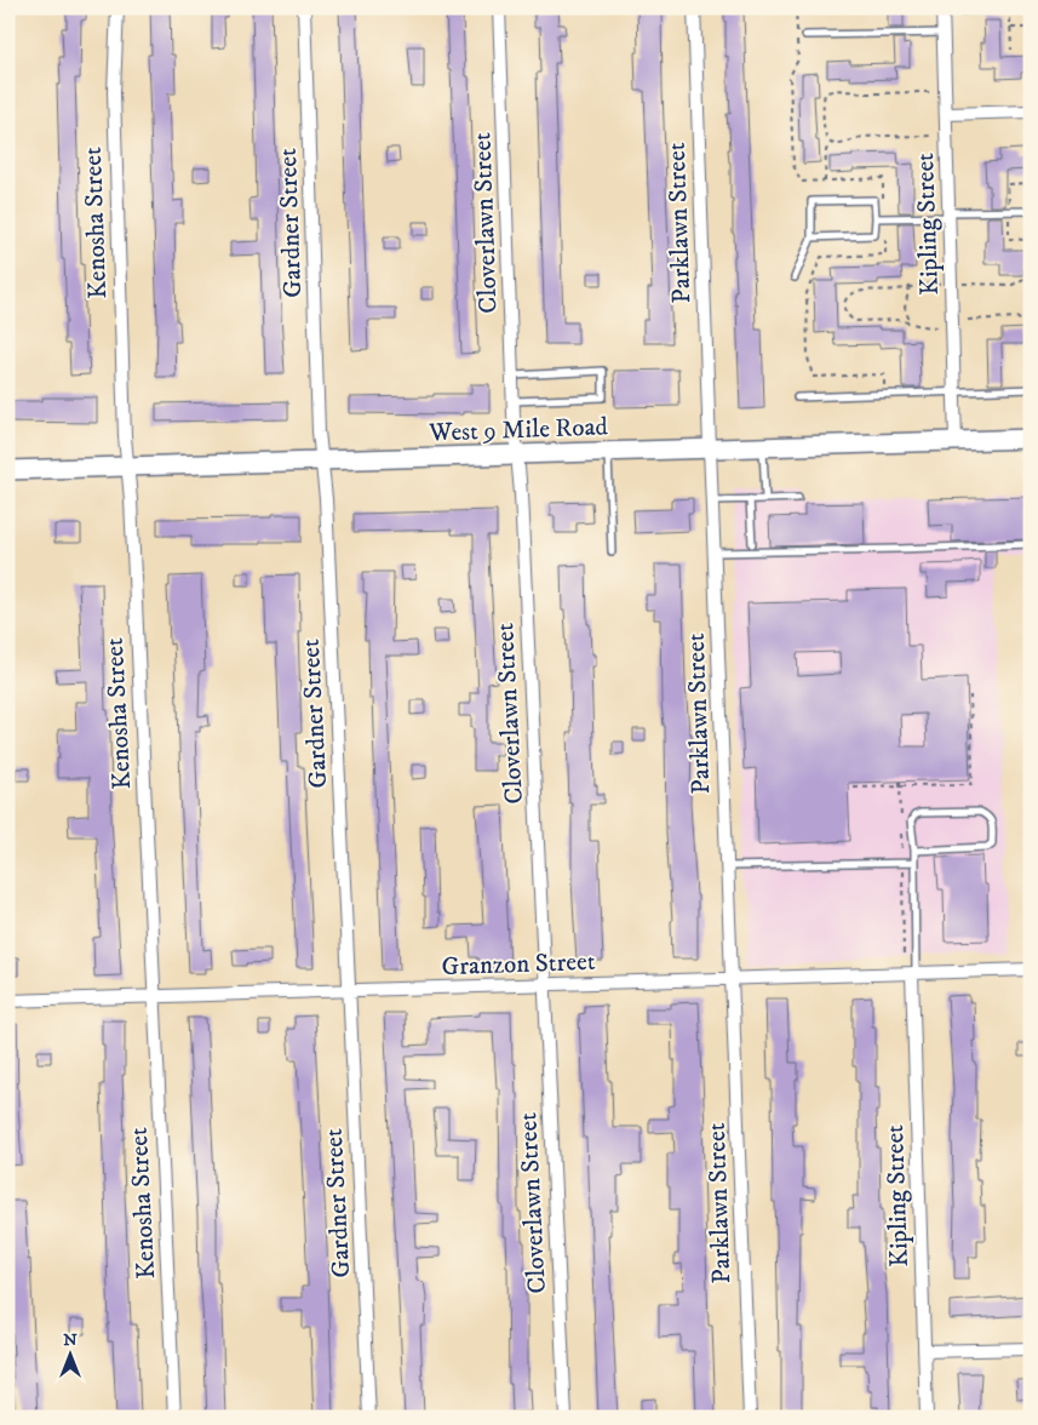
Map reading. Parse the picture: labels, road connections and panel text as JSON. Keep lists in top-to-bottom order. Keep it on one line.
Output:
{"streets":{"main road":["West 9 Mile Road"],"street":["Kenosha Street","Gardner Street","Cloverlawn Street","Parklawn Street","Kipling Street","Granzon Street"]},"crossings":[["Kenosha Street","West 9 Mile Road"],["Kenosha Street","Granzon Street"],["Gardner Street","West 9 Mile Road"],["Gardner Street","Granzon Street"],["Cloverlawn Street","West 9 Mile Road"],["Cloverlawn Street","Granzon Street"],["Parklawn Street","West 9 Mile Road"],["Parklawn Street","Granzon Street"],["Kipling Street","West 9 Mile Road"],["Kipling Street","Granzon Street"]],"north":"top"}
